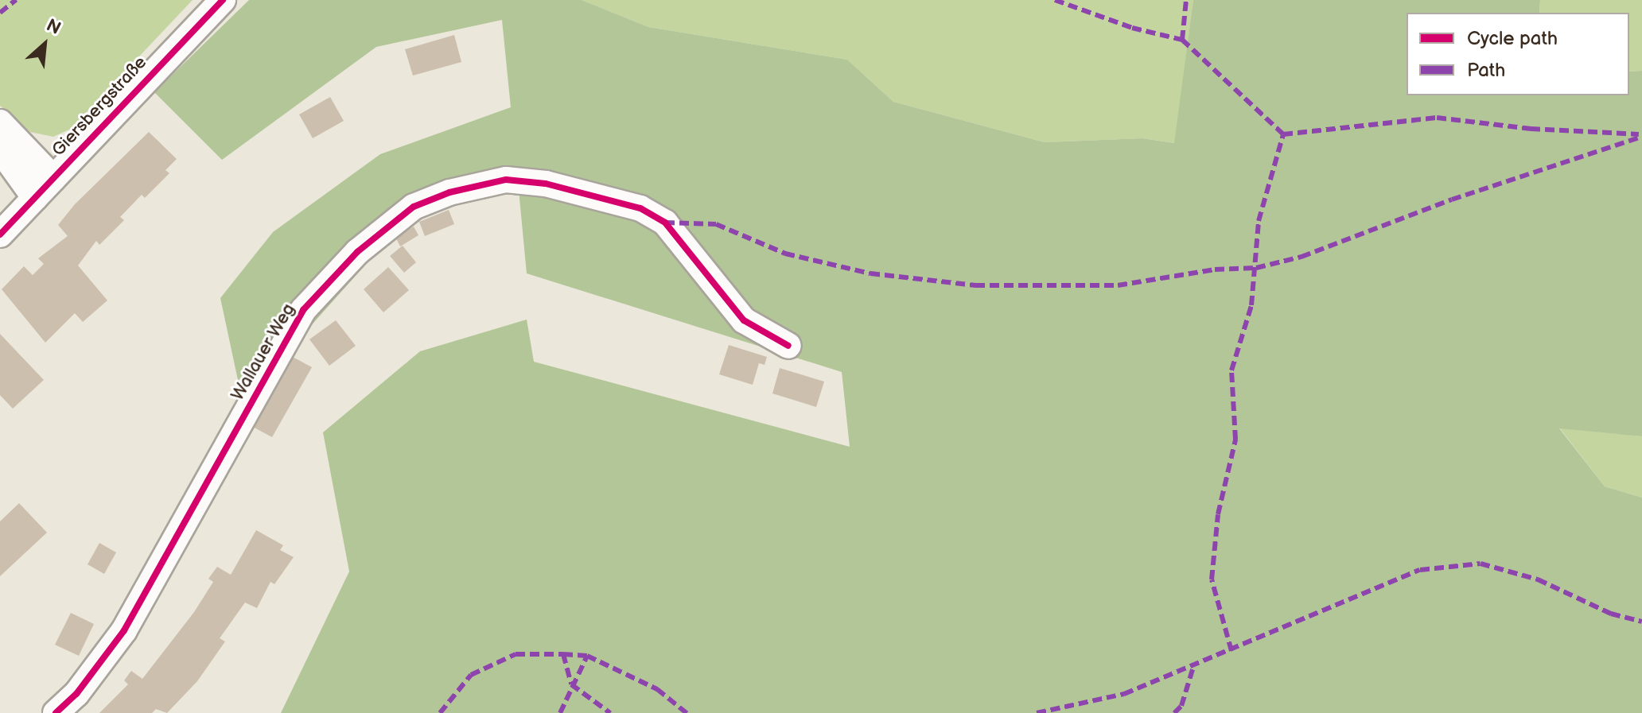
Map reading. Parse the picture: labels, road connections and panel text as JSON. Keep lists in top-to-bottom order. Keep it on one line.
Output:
{"streets":{"street":["Giersbergstraße","Wallauer Weg"]},"legend":["Cycle path","Path"],"north":"top right"}
